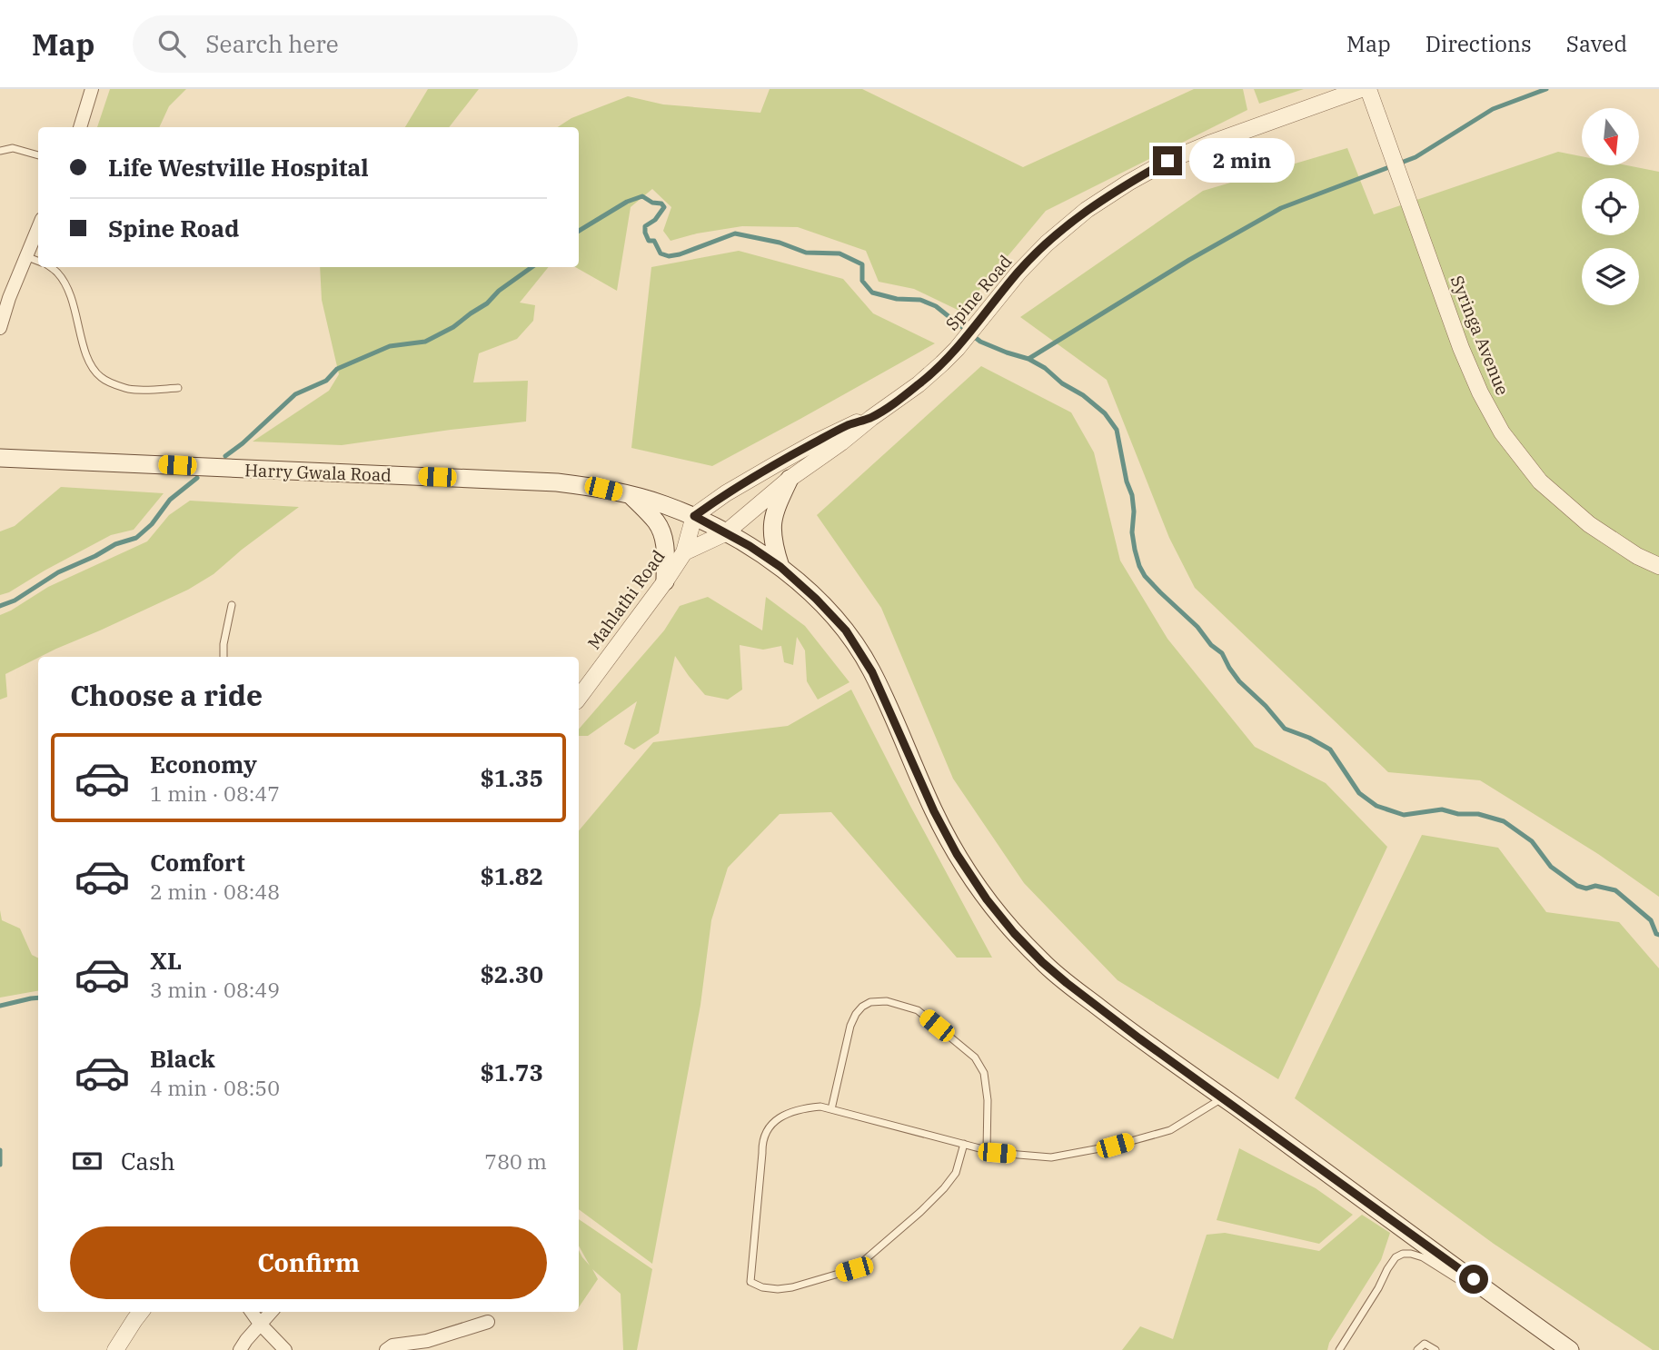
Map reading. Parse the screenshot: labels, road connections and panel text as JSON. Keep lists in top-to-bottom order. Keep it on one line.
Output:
{"streets":{"main road":["Harry Gwala Road"],"street":["Spine Road","Syringa Avenue","Mahlathi Road"]},"crossings":[["Spine Road","Harry Gwala Road"],["Spine Road","Mahlathi Road"],["Harry Gwala Road","Mahlathi Road"]],"north":"bottom","page":{"header":"Map","search":"Search here","nav":["Map","Directions","Saved"],"banner":["Life Westville Hospital","Spine Road"],"bubble":"2 min","heading":"Choose a ride","list":[{"name":"Economy","note":"1 min · 08:47","value":"$1.35"},{"name":"Comfort","note":"2 min · 08:48","value":"$1.82"},{"name":"XL","note":"3 min · 08:49","value":"$2.30"},{"name":"Black","note":"4 min · 08:50","value":"$1.73"}],"pay":["Cash","780 m"],"buttons":"Confirm"}}
